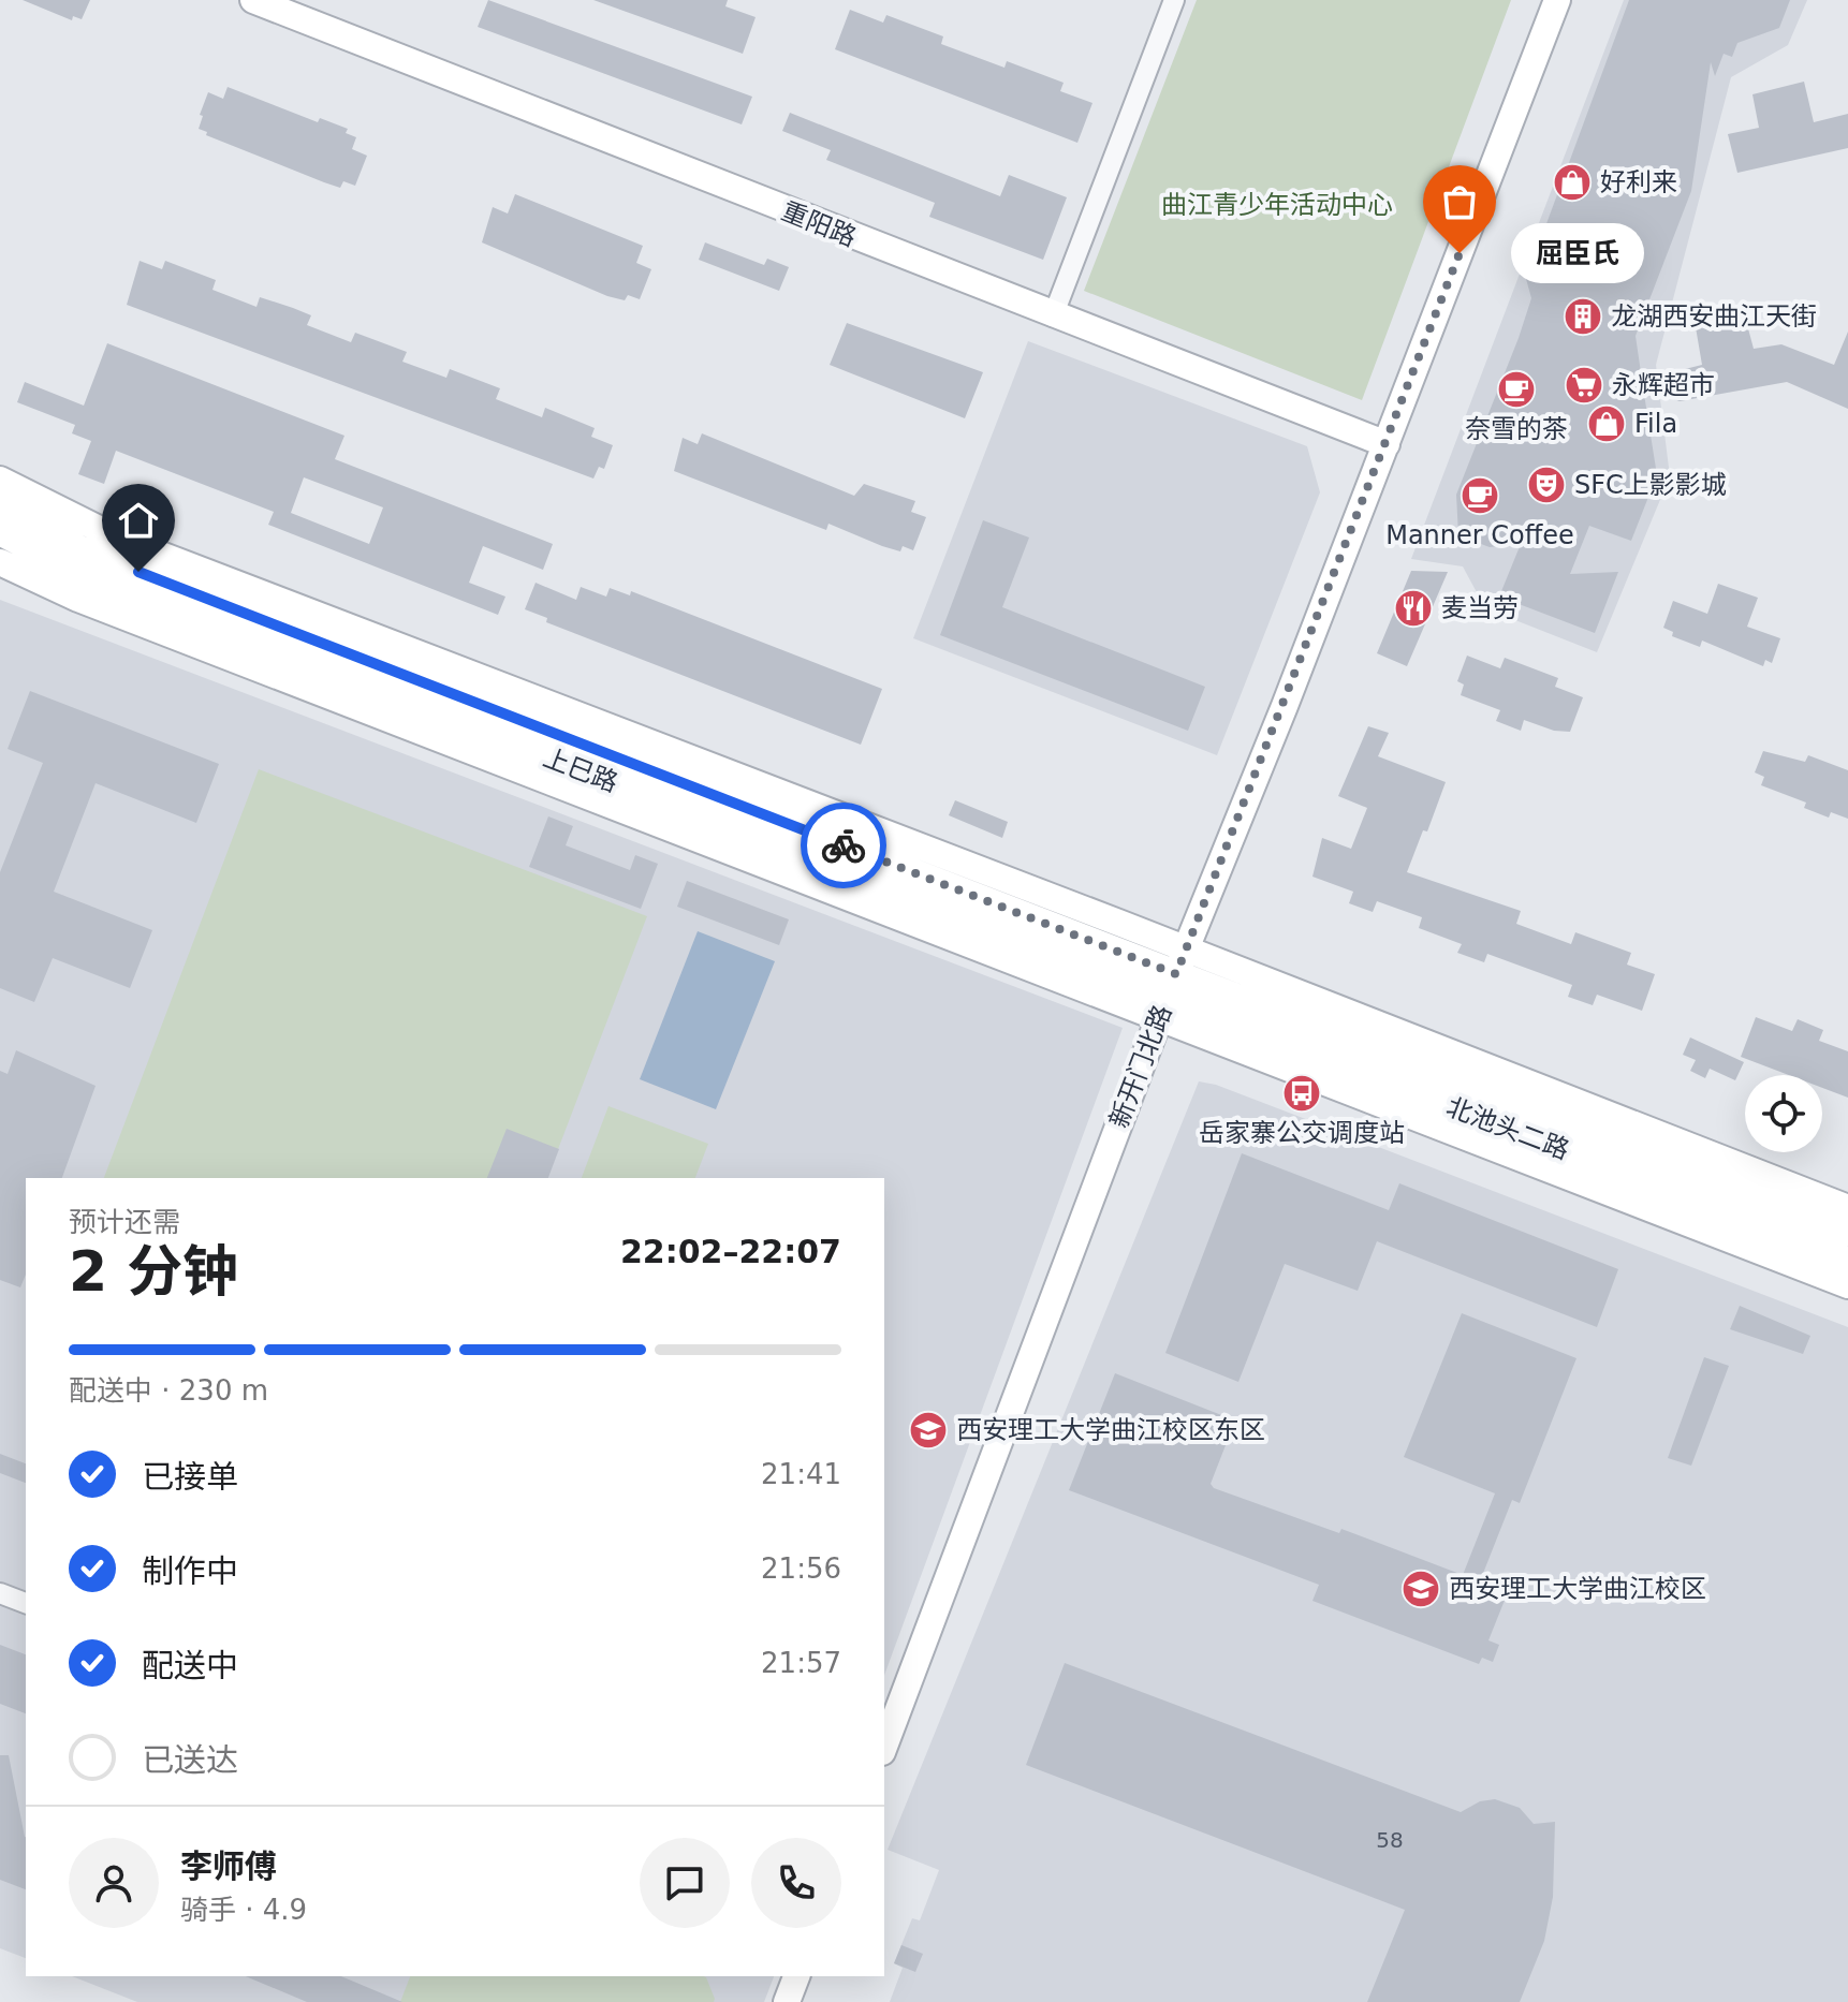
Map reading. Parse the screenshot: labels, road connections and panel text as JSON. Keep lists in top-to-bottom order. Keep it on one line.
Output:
{"streets":{"street":["重阳路","上巳路","新开门北路","北池头二路"]},"crossings":[["重阳路","新开门北路"],["上巳路","新开门北路"],["上巳路","北池头二路"],["新开门北路","北池头二路"]],"parks":["曲江青少年活动中心"],"places":{"shop":["好利来","Fila"],"other":["屈臣氏"],"building":["龙湖西安曲江天街"],"supermarket":["永辉超市"],"cafe":["奈雪的茶","Manner Coffee"],"theatre":["SFC上影影城"],"restaurant":["麦当劳"],"bus stop":["岳家寨公交调度站"],"school or university":["西安理工大学曲江校区东区","西安理工大学曲江校区"]},"house_numbers":["58"],"page":{"bubble":"屈臣氏","heading":["2 分钟","预计还需","22:02–22:07"],"panel":["李师傅","骑手 · 4.9"],"bar":"配送中 · 230 m","list":[["已接单","21:41"],["制作中","21:56"],["配送中","21:57"],"已送达"]}}
